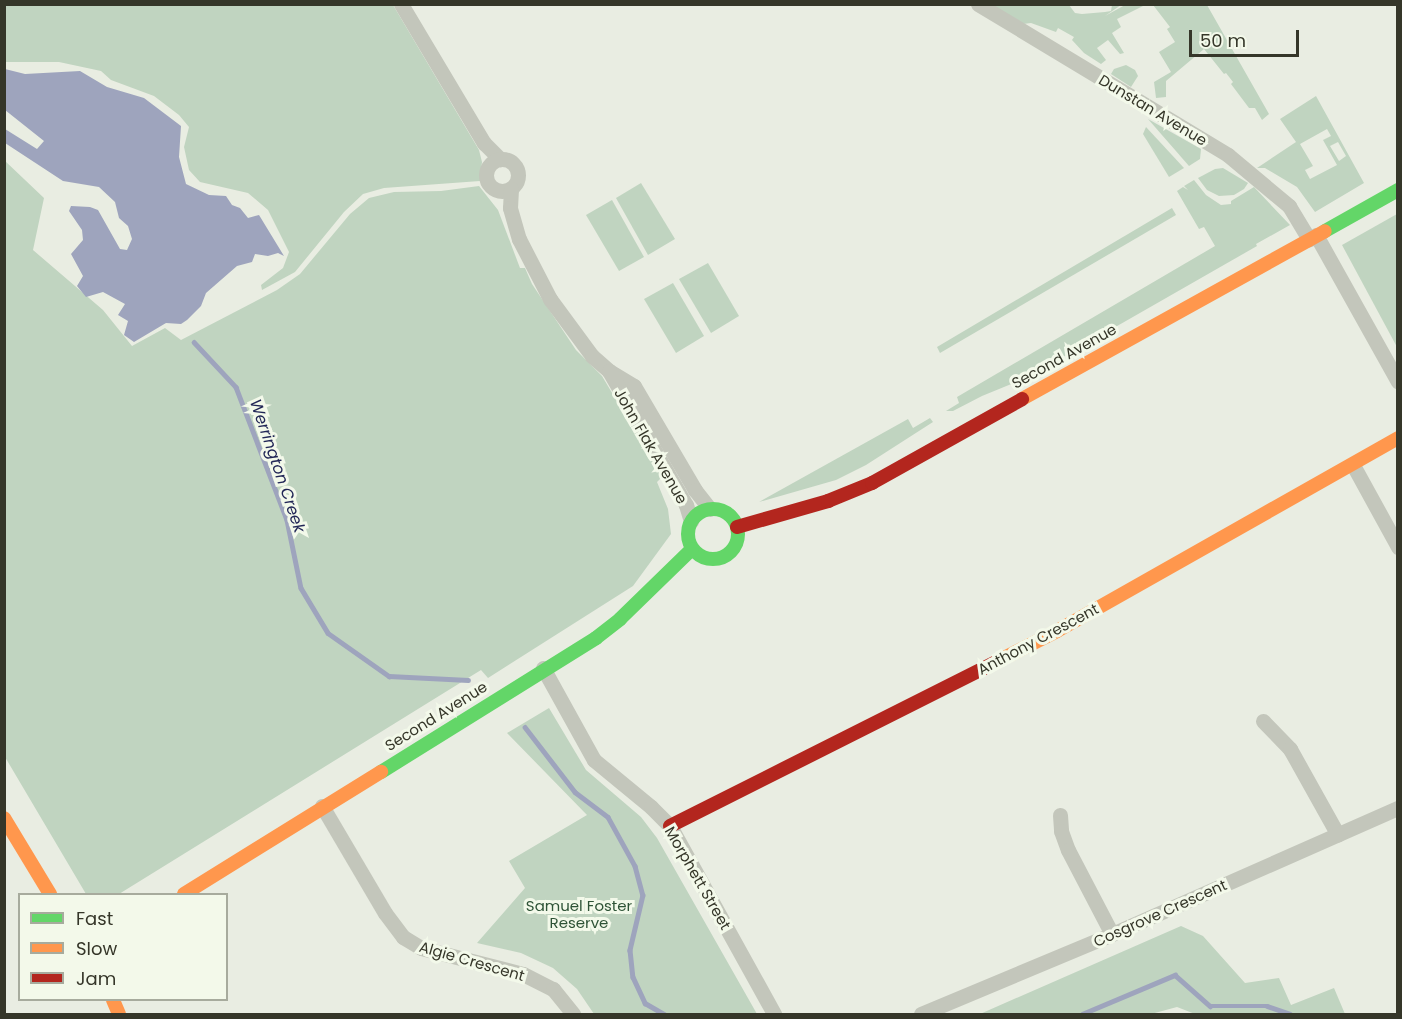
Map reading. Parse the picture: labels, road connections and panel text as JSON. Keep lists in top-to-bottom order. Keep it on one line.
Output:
{"streets":{"street":["Dunstan Avenue","Second Avenue","John Flak Avenue","Anthony Crescent","Morphett Street","Cosgrove Crescent","Algie Crescent"]},"crossings":[["Dunstan Avenue","Second Avenue"],["Second Avenue","John Flak Avenue"],["Second Avenue","Morphett Street"],["Second Avenue","Algie Crescent"],["Anthony Crescent","Morphett Street"]],"water":["Werrington Creek"],"parks":["Samuel Foster Reserve"],"legend":["Fast","Slow","Jam"],"scale_bar":"50 m"}
